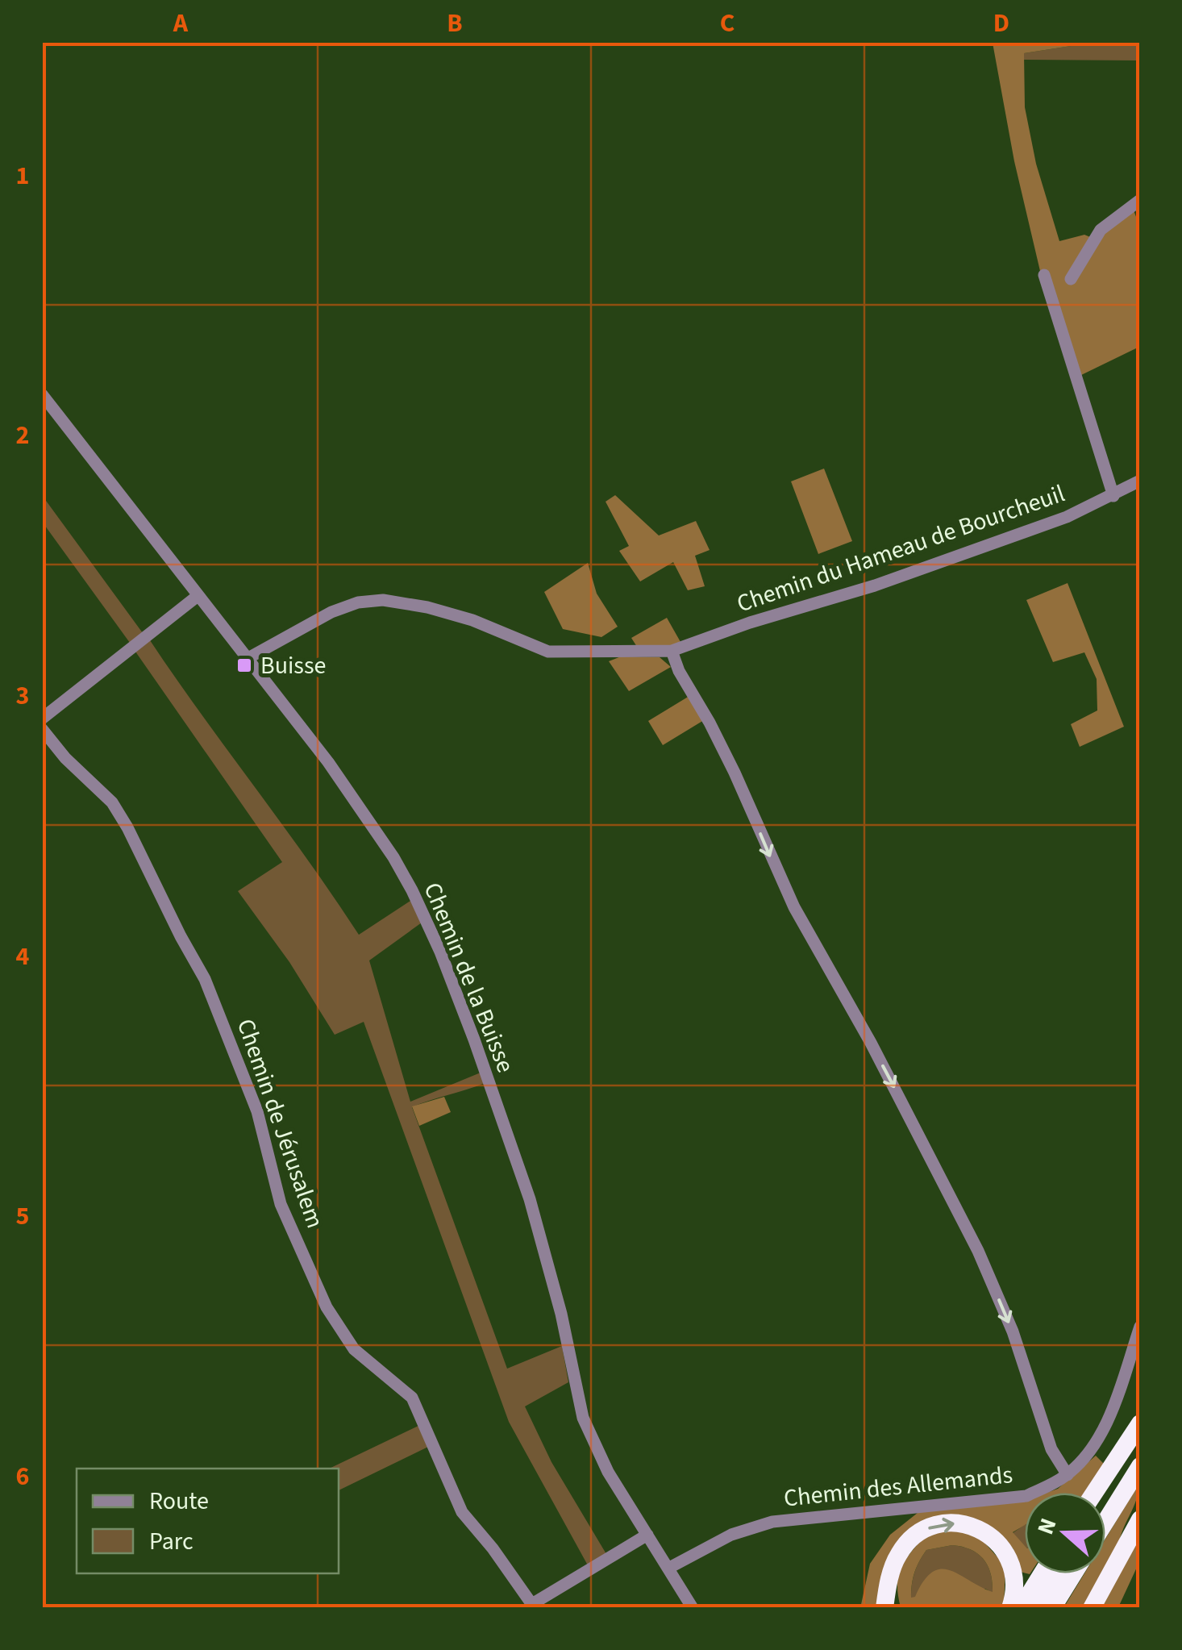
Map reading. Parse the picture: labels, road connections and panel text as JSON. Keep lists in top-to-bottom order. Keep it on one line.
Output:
{"streets":{"street":["Chemin du Hameau de Bourcheuil","Chemin de la Buisse","Chemin de Jérusalem","Chemin des Allemands"]},"crossings":[["Chemin du Hameau de Bourcheuil","Chemin de la Buisse"],["Chemin de la Buisse","Chemin des Allemands"]],"places":{"transit":["Buisse"]},"legend":["Route","Parc"],"north":"left","grid":{"columns":["A","B","C","D"],"rows":["1","2","3","4","5","6"]}}
